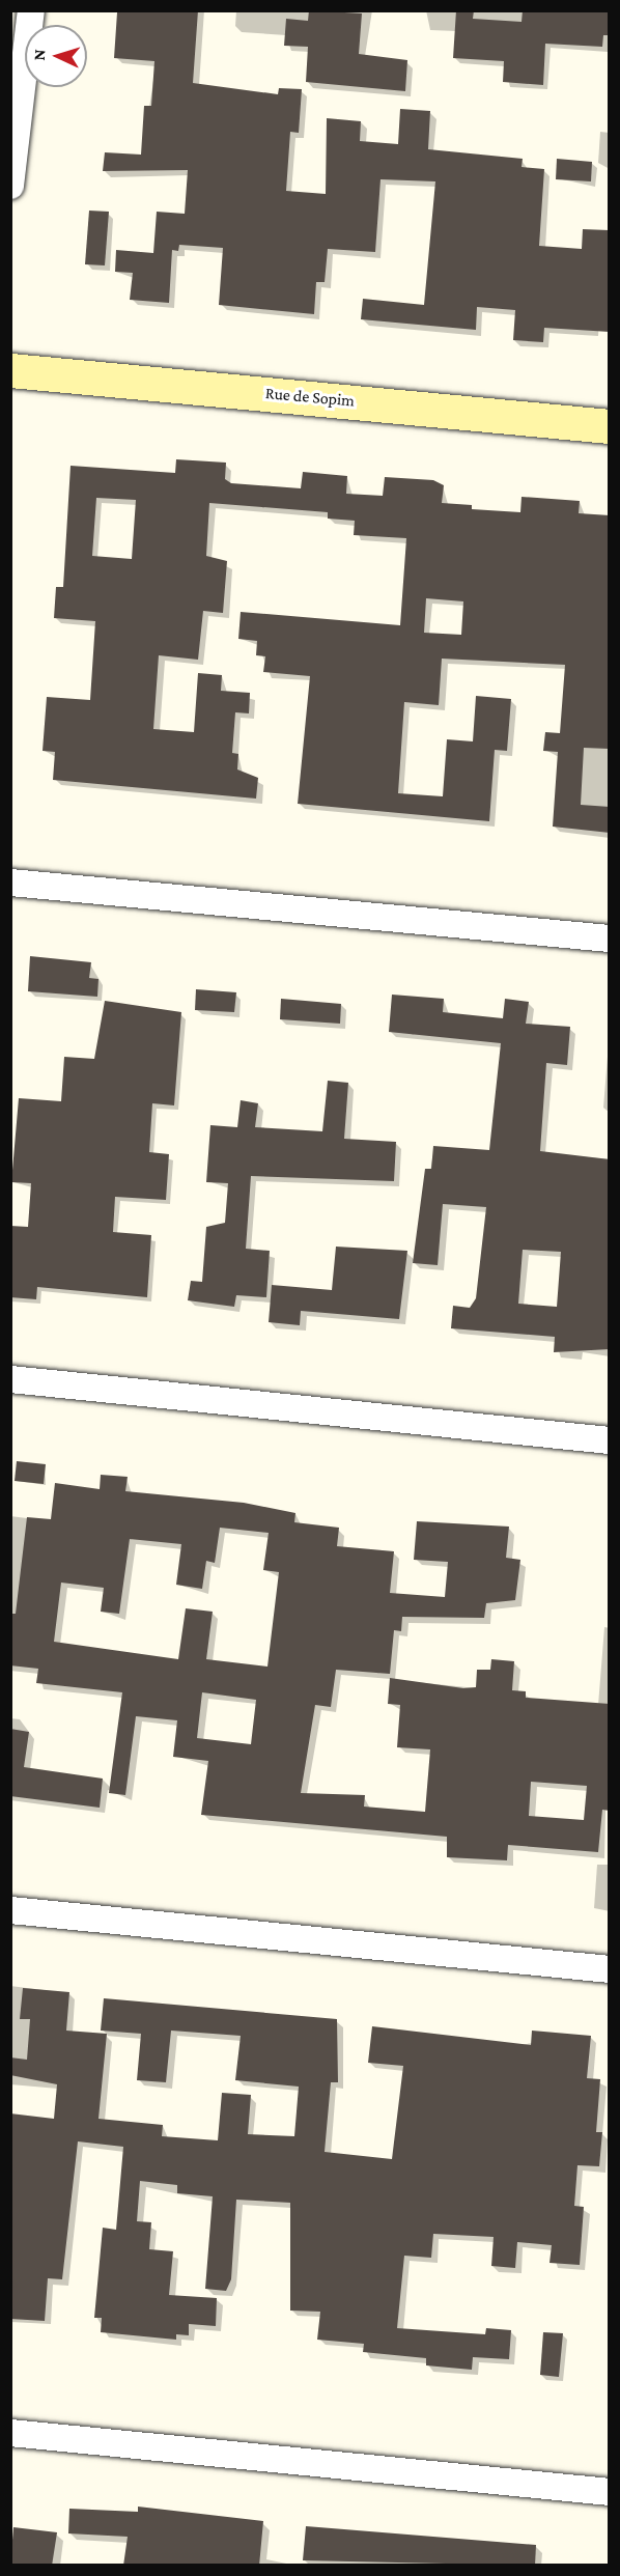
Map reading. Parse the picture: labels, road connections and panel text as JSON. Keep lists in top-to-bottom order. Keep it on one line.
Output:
{"streets":{"street":["Rue de Sopim"]},"north":"left"}
